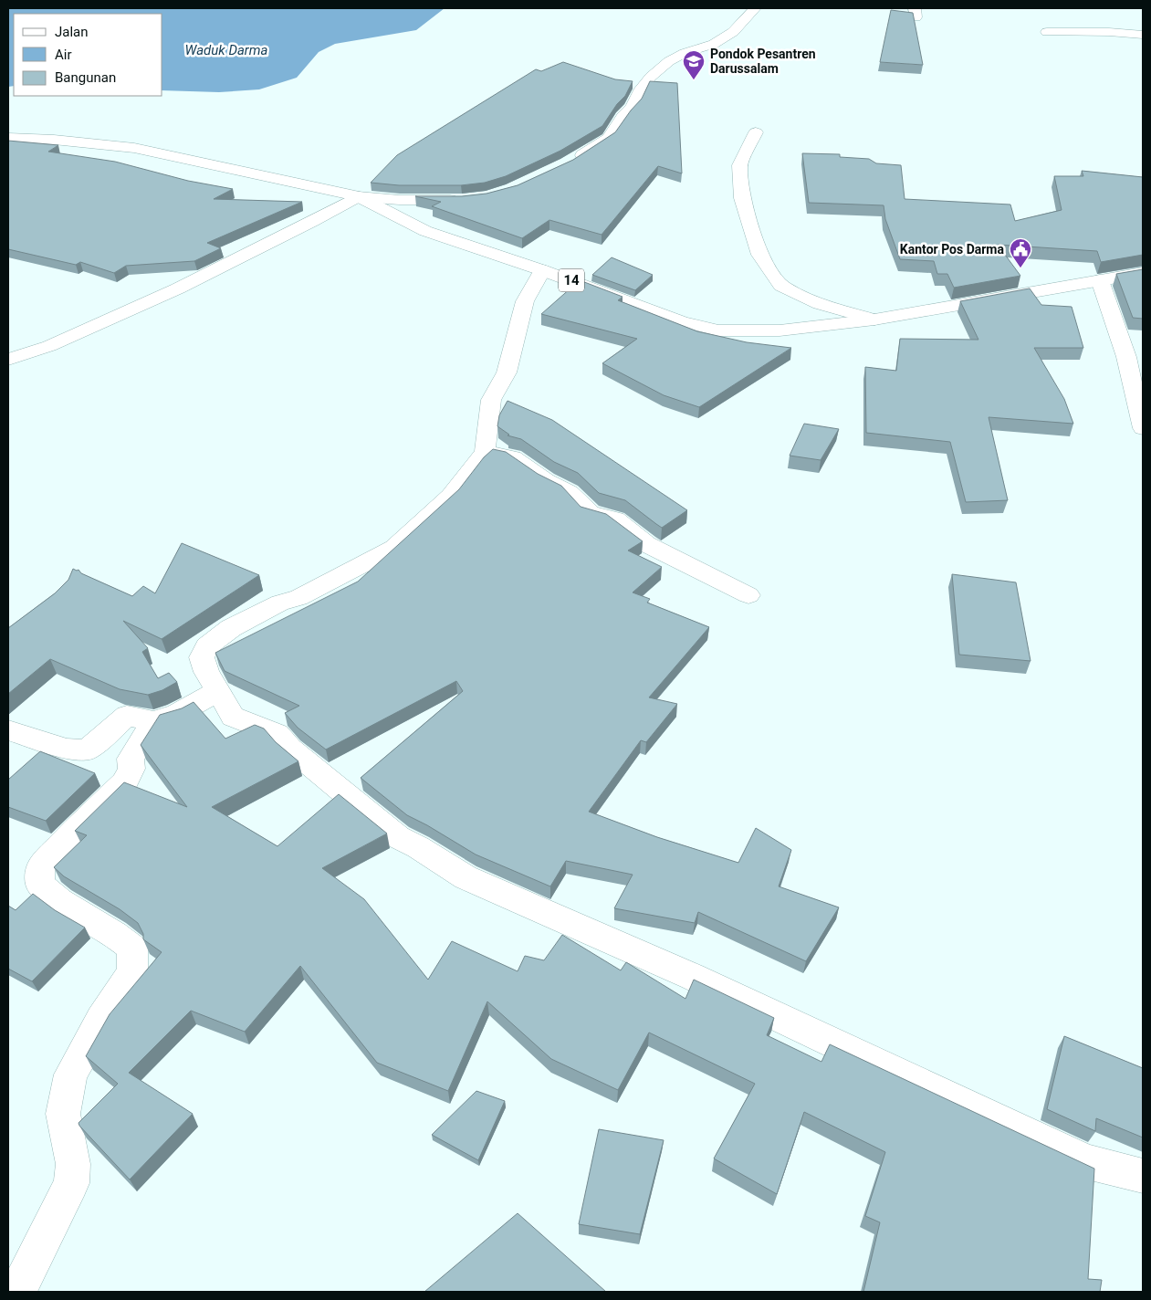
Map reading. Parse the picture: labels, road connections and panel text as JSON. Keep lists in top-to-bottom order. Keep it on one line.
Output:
{"streets":{"main road":["14"]},"water":["Waduk Darma"],"places":{"school or university":["Pondok Pesantren Darussalam"],"public building":["Kantor Pos Darma"]},"legend":["Jalan","Air","Bangunan"]}
